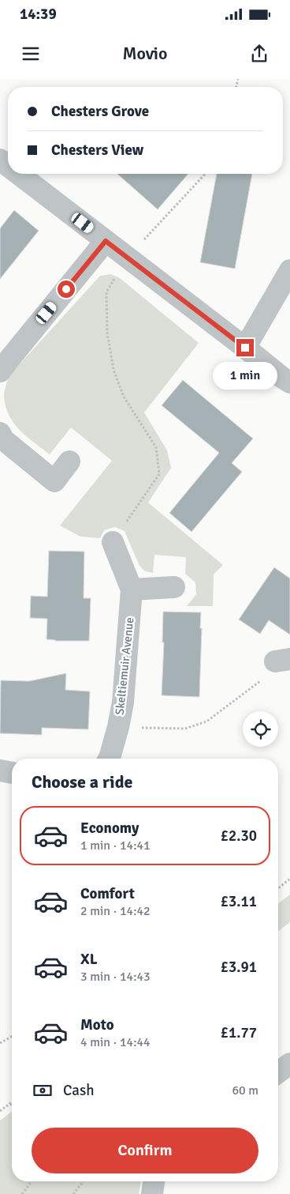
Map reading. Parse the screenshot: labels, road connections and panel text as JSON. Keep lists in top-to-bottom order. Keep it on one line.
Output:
{"streets":{"street":["Skeltiemuir Avenue"]},"page":{"status":"14:39","header":"Movio","banner":["Chesters Grove","Chesters View"],"bubble":"1 min","heading":"Choose a ride","list":[{"name":"Economy","note":"1 min · 14:41","value":"£2.30"},{"name":"Comfort","note":"2 min · 14:42","value":"£3.11"},{"name":"XL","note":"3 min · 14:43","value":"£3.91"},{"name":"Moto","note":"4 min · 14:44","value":"£1.77"}],"pay":["Cash","60 m"],"buttons":"Confirm"}}
